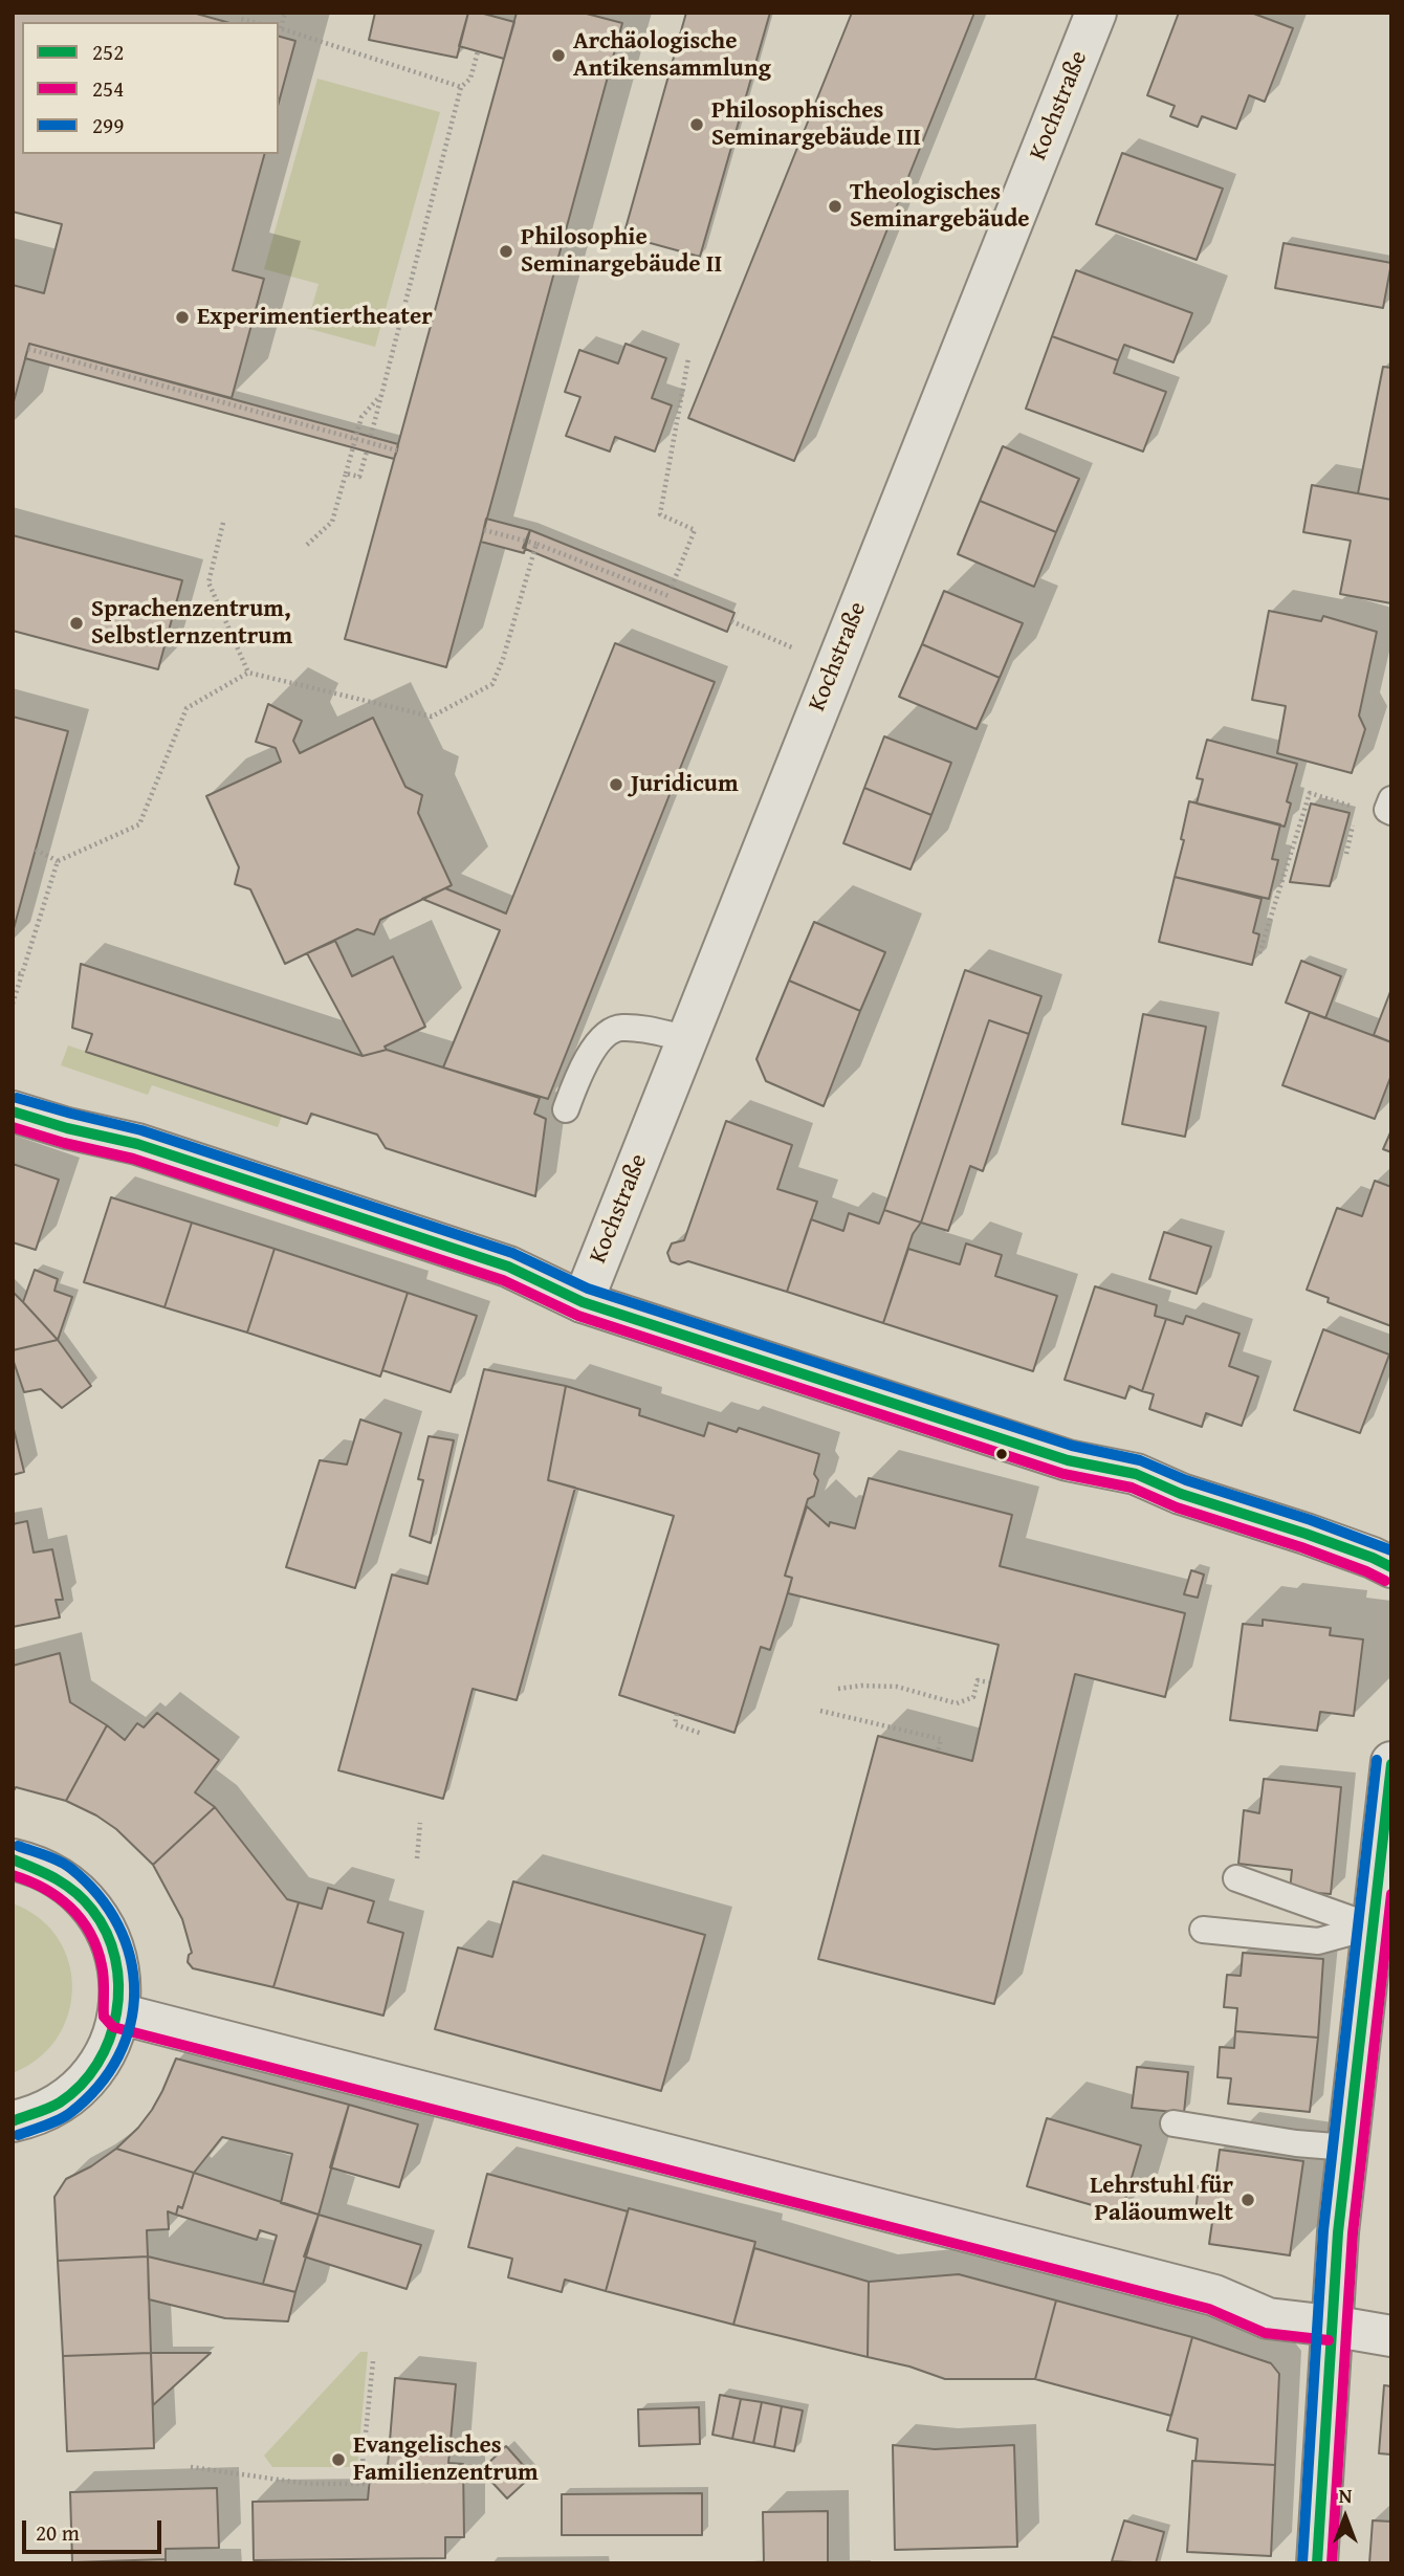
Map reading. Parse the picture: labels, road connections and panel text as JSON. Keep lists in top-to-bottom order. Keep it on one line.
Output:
{"streets":{"street":["Kochstraße"]},"places":["Archäologische Antikensammlung","Philosophisches Seminargebäude III","Theologisches Seminargebäude","Philosophie Seminargebäude II","Experimentiertheater","Sprachenzentrum, Selbstlernzentrum","Juridicum","Lehrstuhl für Paläoumwelt","Evangelisches Familienzentrum"],"lines":["transit line 299","transit line 252","transit line 254"],"legend":["252","254","299"],"scale_bar":"20 m","north":"top"}
